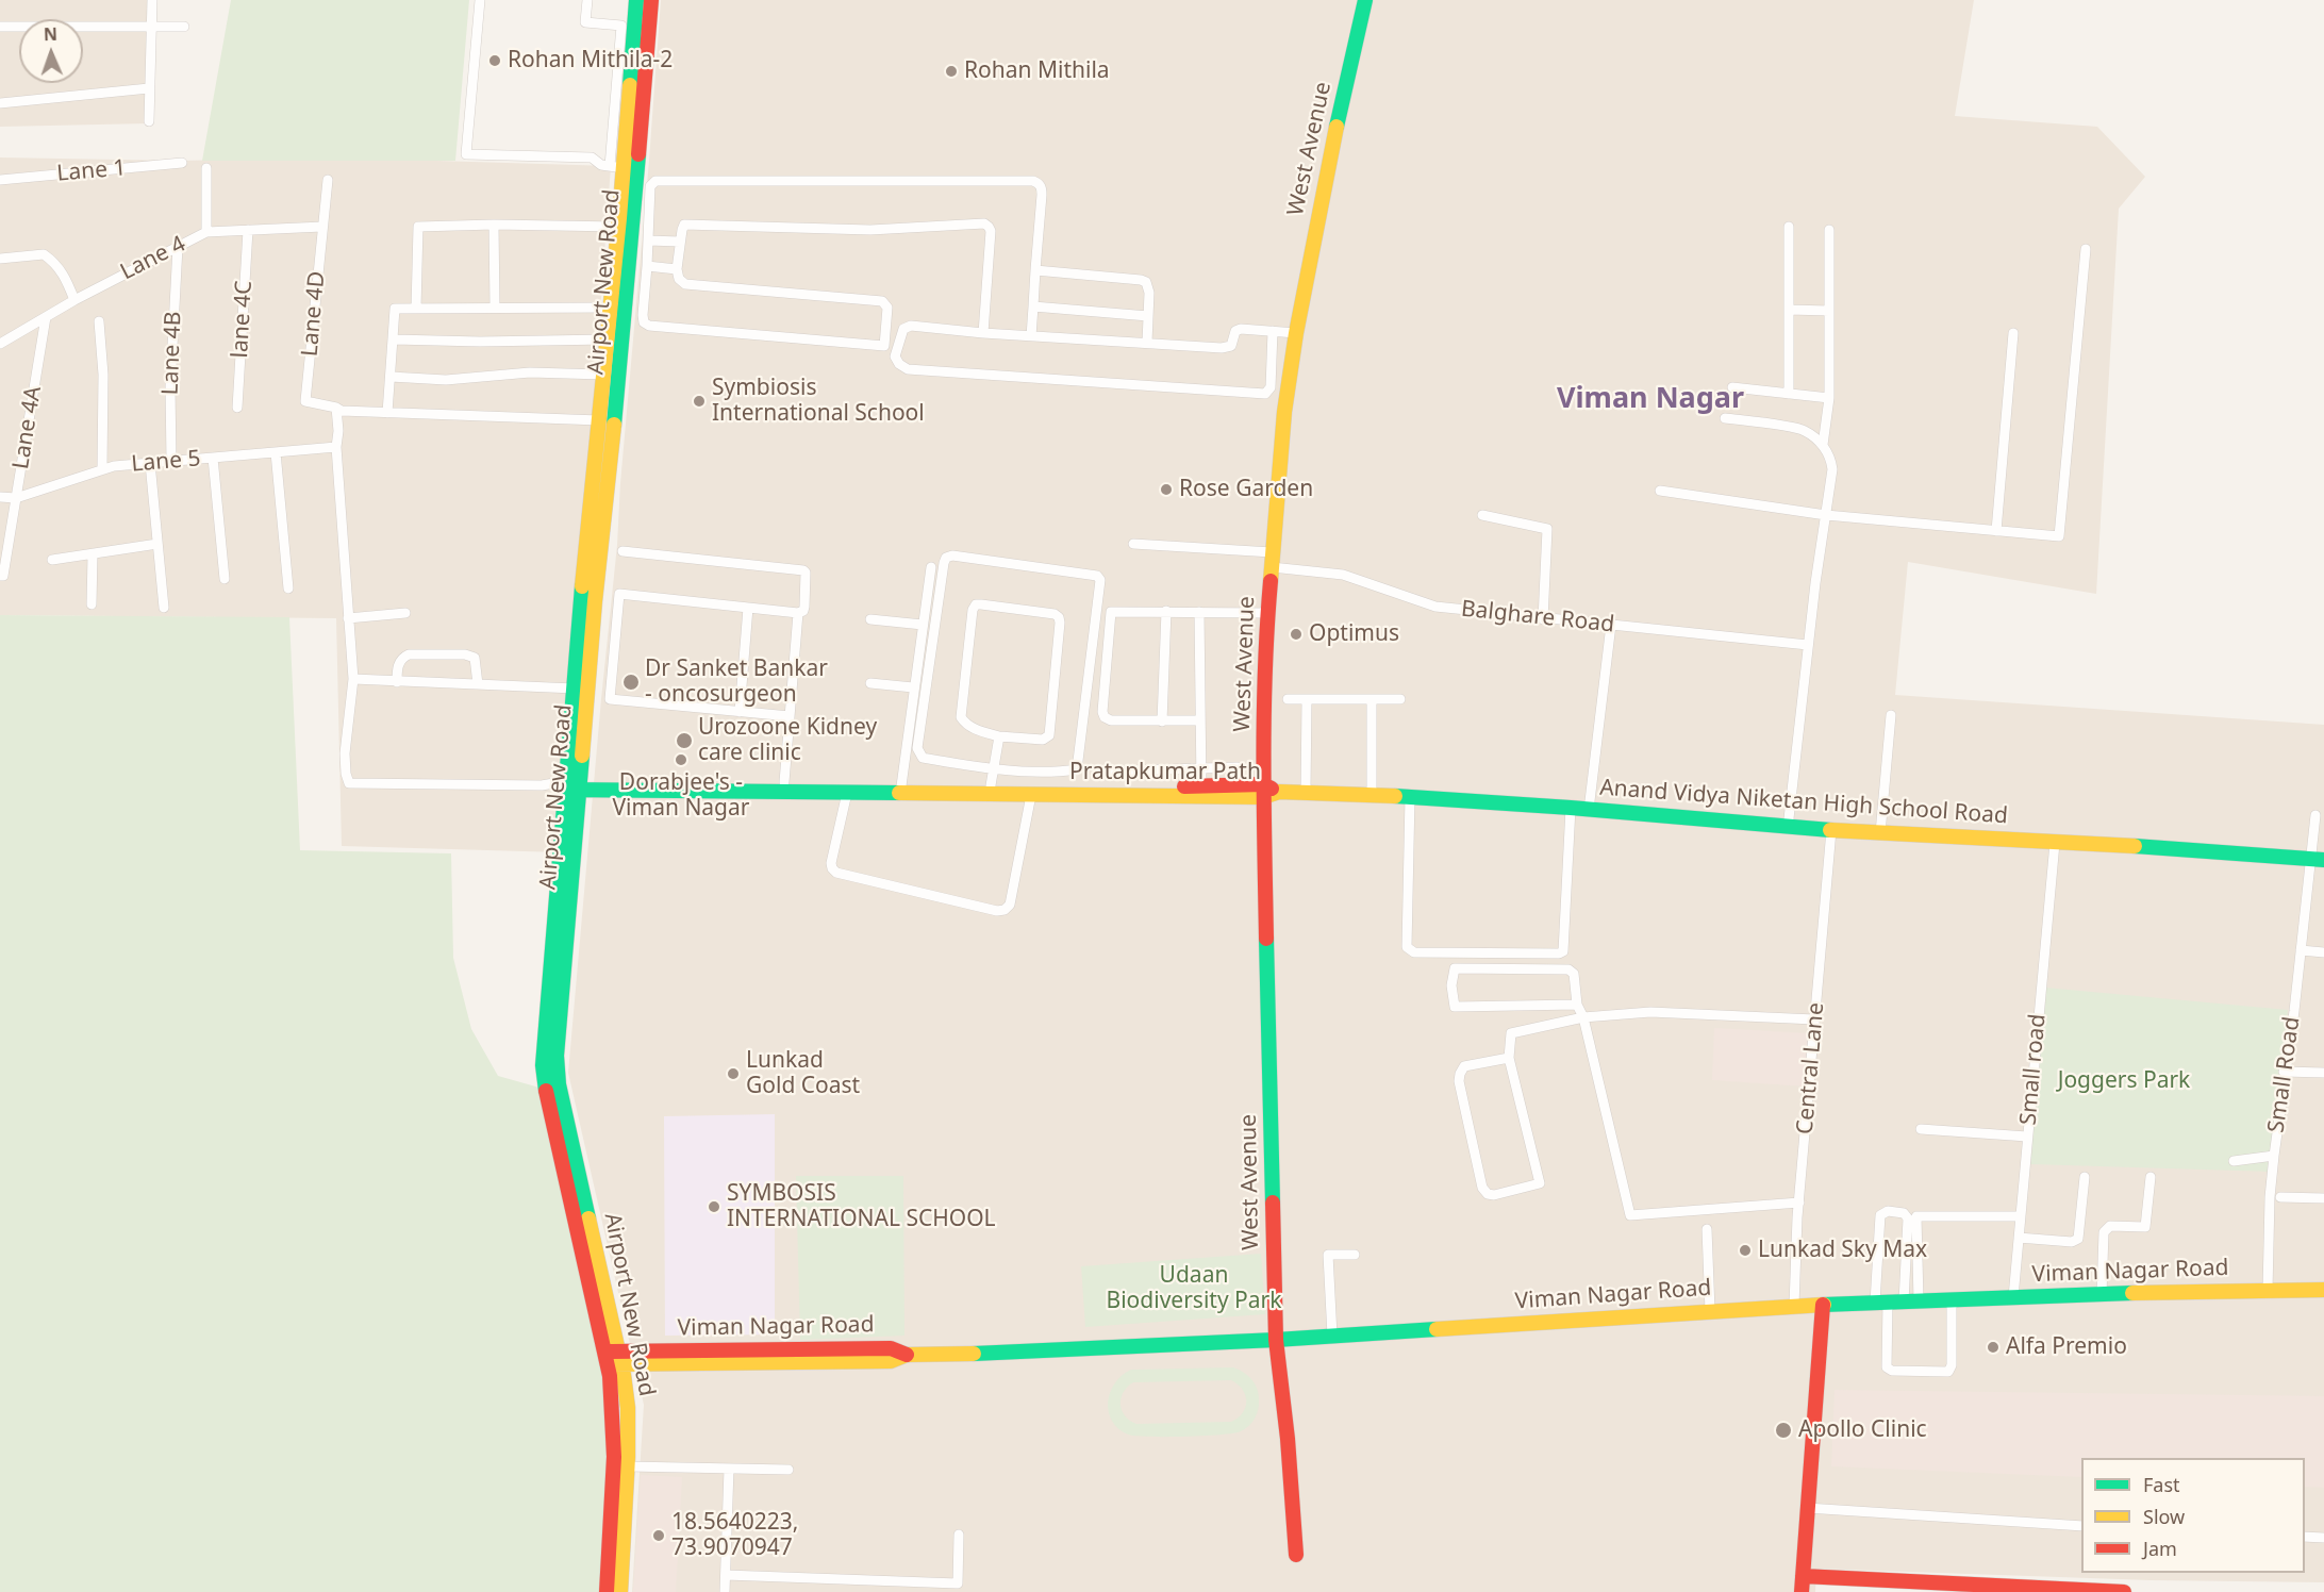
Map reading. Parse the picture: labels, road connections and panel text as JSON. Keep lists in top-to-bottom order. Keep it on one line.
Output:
{"streets":{"street":["West Avenue","Lane 1","Lane 4","Airport New Road","Lane 4D","lane 4C","Lane 4B","Lane 4A","Lane 5","Balghare Road","Pratapkumar Path","Anand Vidya Niketan High School Road","Central Lane","Small road","Small Road","Viman Nagar Road"]},"crossings":[["West Avenue","Balghare Road"],["West Avenue","Pratapkumar Path"],["West Avenue","Viman Nagar Road"],["Lane 4","Lane 4D"],["Lane 4","lane 4C"],["Lane 4","Lane 4B"],["Lane 4","Lane 4A"],["Airport New Road","Pratapkumar Path"],["Airport New Road","Viman Nagar Road"],["Lane 4B","Lane 5"],["Lane 4A","Lane 5"],["Pratapkumar Path","Anand Vidya Niketan High School Road"],["Anand Vidya Niketan High School Road","Central Lane"],["Anand Vidya Niketan High School Road","Small road"],["Anand Vidya Niketan High School Road","Small Road"],["Central Lane","Viman Nagar Road"],["Small road","Viman Nagar Road"],["Small Road","Viman Nagar Road"]],"districts":["Viman Nagar"],"parks":["Joggers Park","Udaan Biodiversity Park"],"places":["Rohan Mithila-2","Rohan Mithila","Symbiosis International School","Rose Garden","Optimus","Dr Sanket Bankar - oncosurgeon","Urozoone Kidney care clinic","Dorabjee's - Viman Nagar","Lunkad Gold Coast","SYMBOSIS INTERNATIONAL SCHOOL","Lunkad Sky Max","Alfa Premio","Apollo Clinic","18.5640223, 73.9070947"],"legend":["Fast","Slow","Jam"],"north":"top"}
